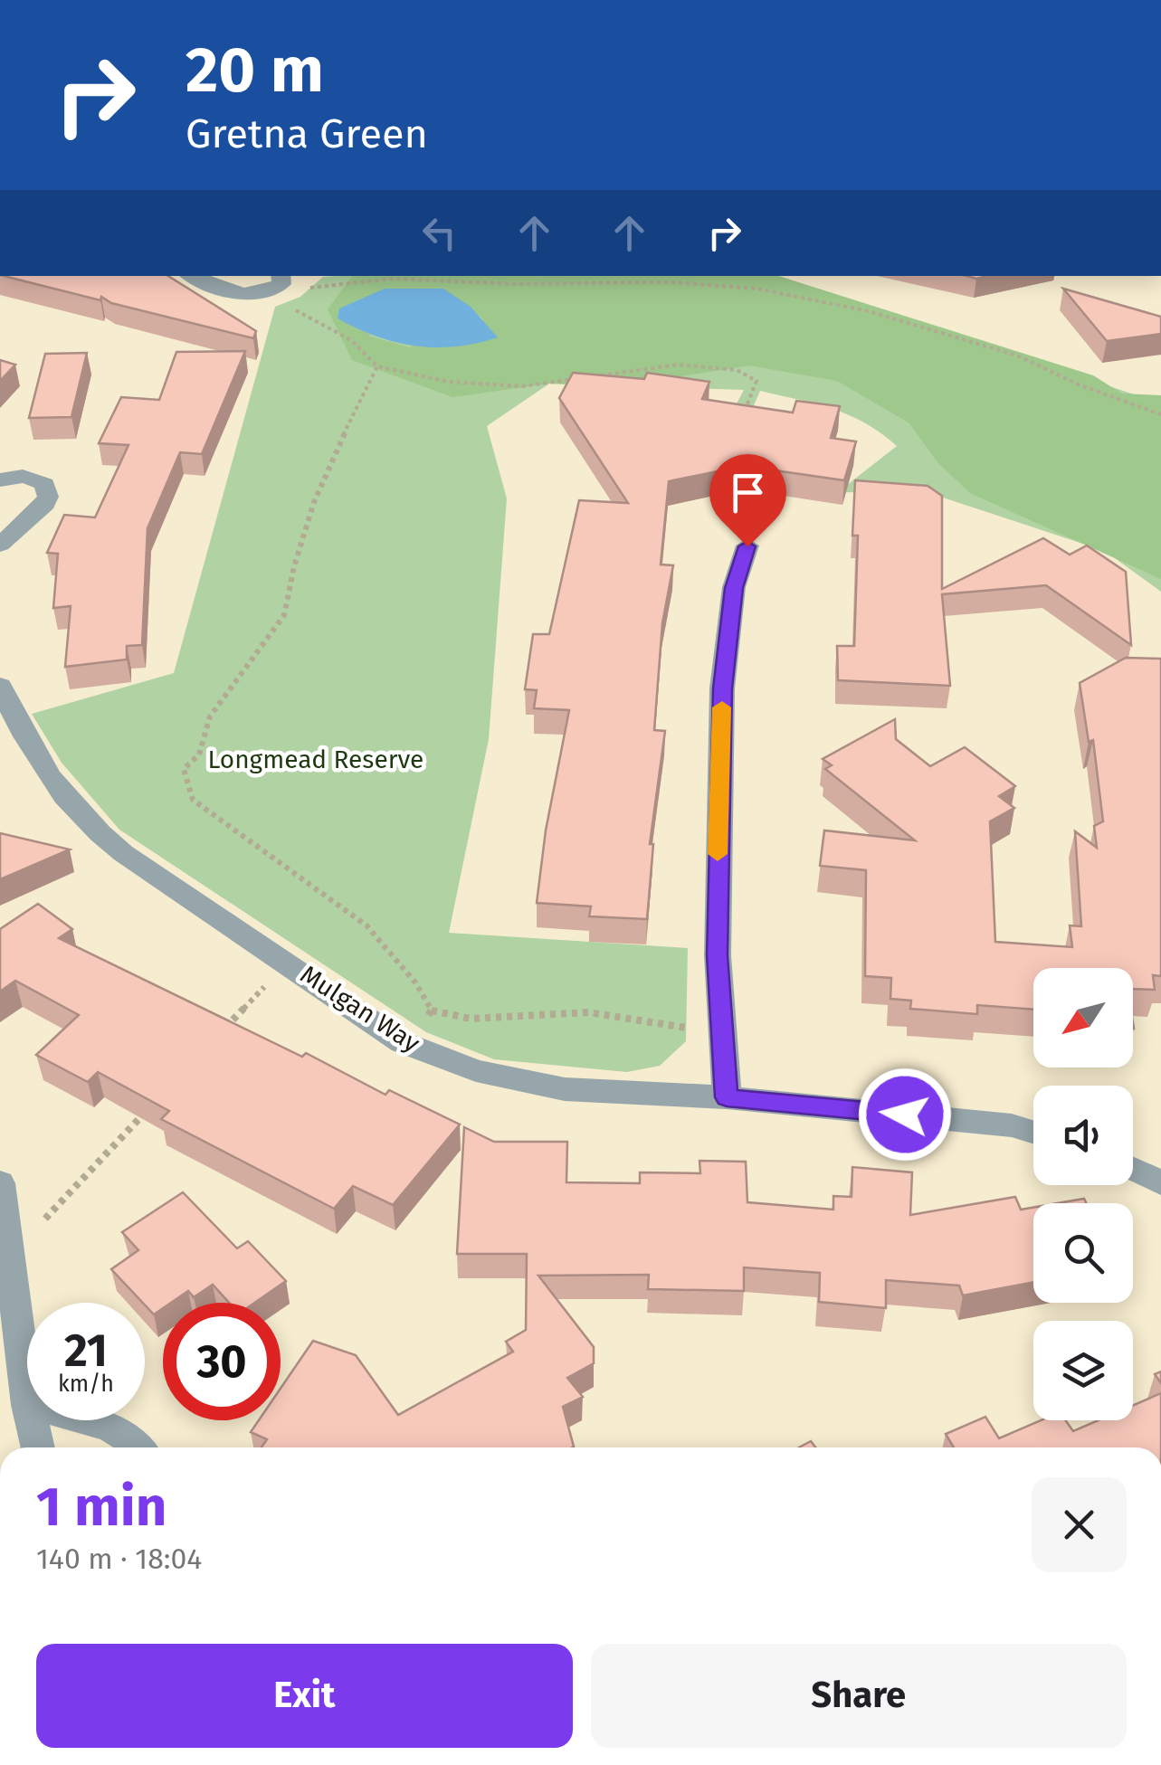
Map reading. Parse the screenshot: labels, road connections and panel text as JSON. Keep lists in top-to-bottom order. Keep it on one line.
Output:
{"streets":{"street":["Mulgan Way"]},"parks":["Longmead Reserve"],"north":"bottom left","page":{"turn":["20 m","Gretna Green"],"speed":"21 km/h","limit":"30","heading":["1 min","140 m · 18:04"],"buttons":["Exit","Share"]}}
